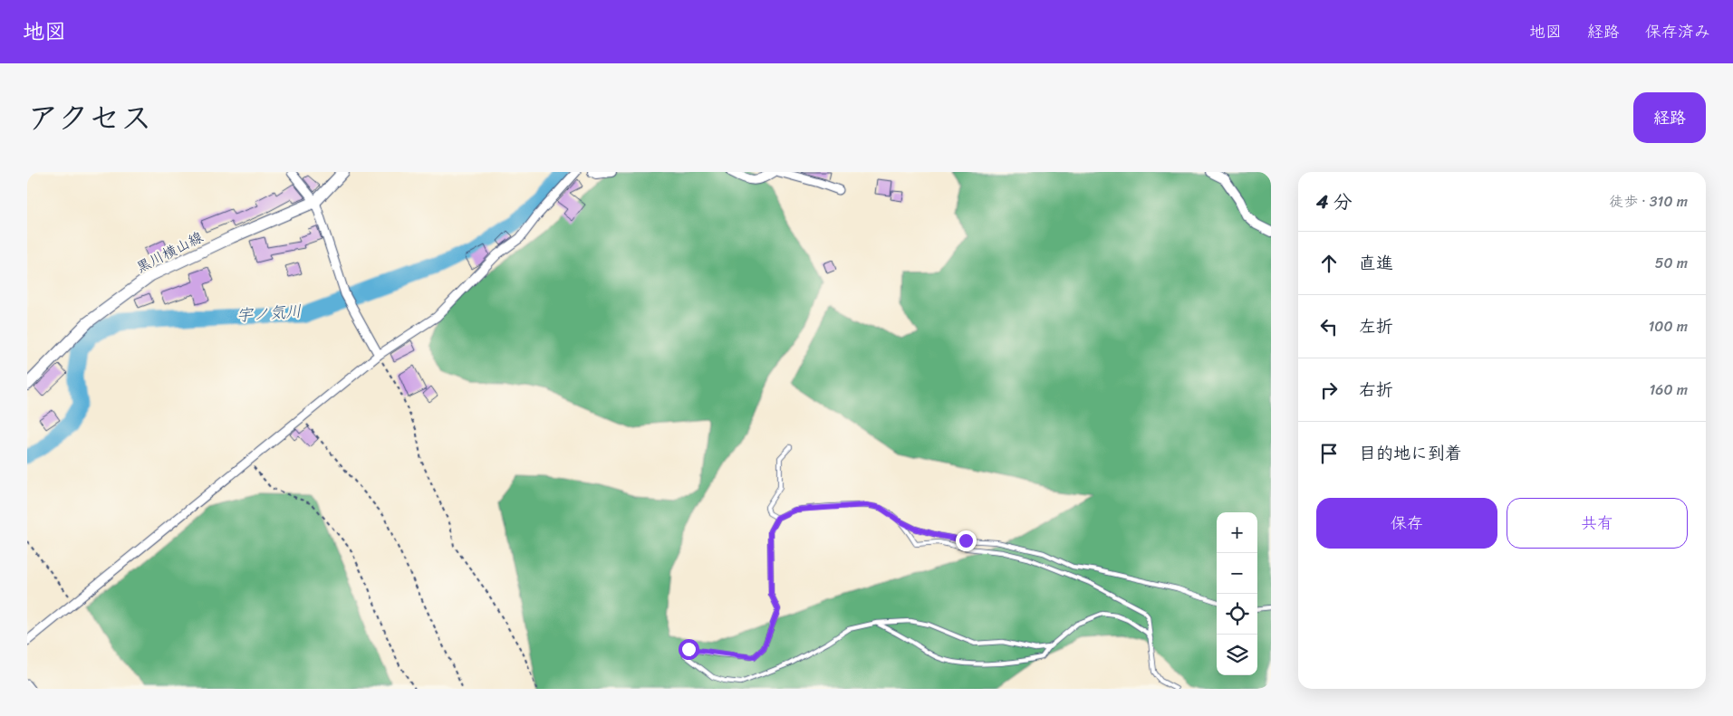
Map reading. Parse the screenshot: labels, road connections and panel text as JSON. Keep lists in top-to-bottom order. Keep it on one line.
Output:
{"streets":{"main road":["黒川横山線"]},"water":["宇ノ気川"],"page":{"header":"地図","nav":["地図","経路","保存済み"],"title":"アクセス","buttons":["経路",["保存","共有"]],"heading":["4 分","徒歩 · 310 m"],"list":[["直進","50 m"],["左折","100 m"],["右折","160 m"],"目的地に到着"],"map_buttons":["+","−"]}}
